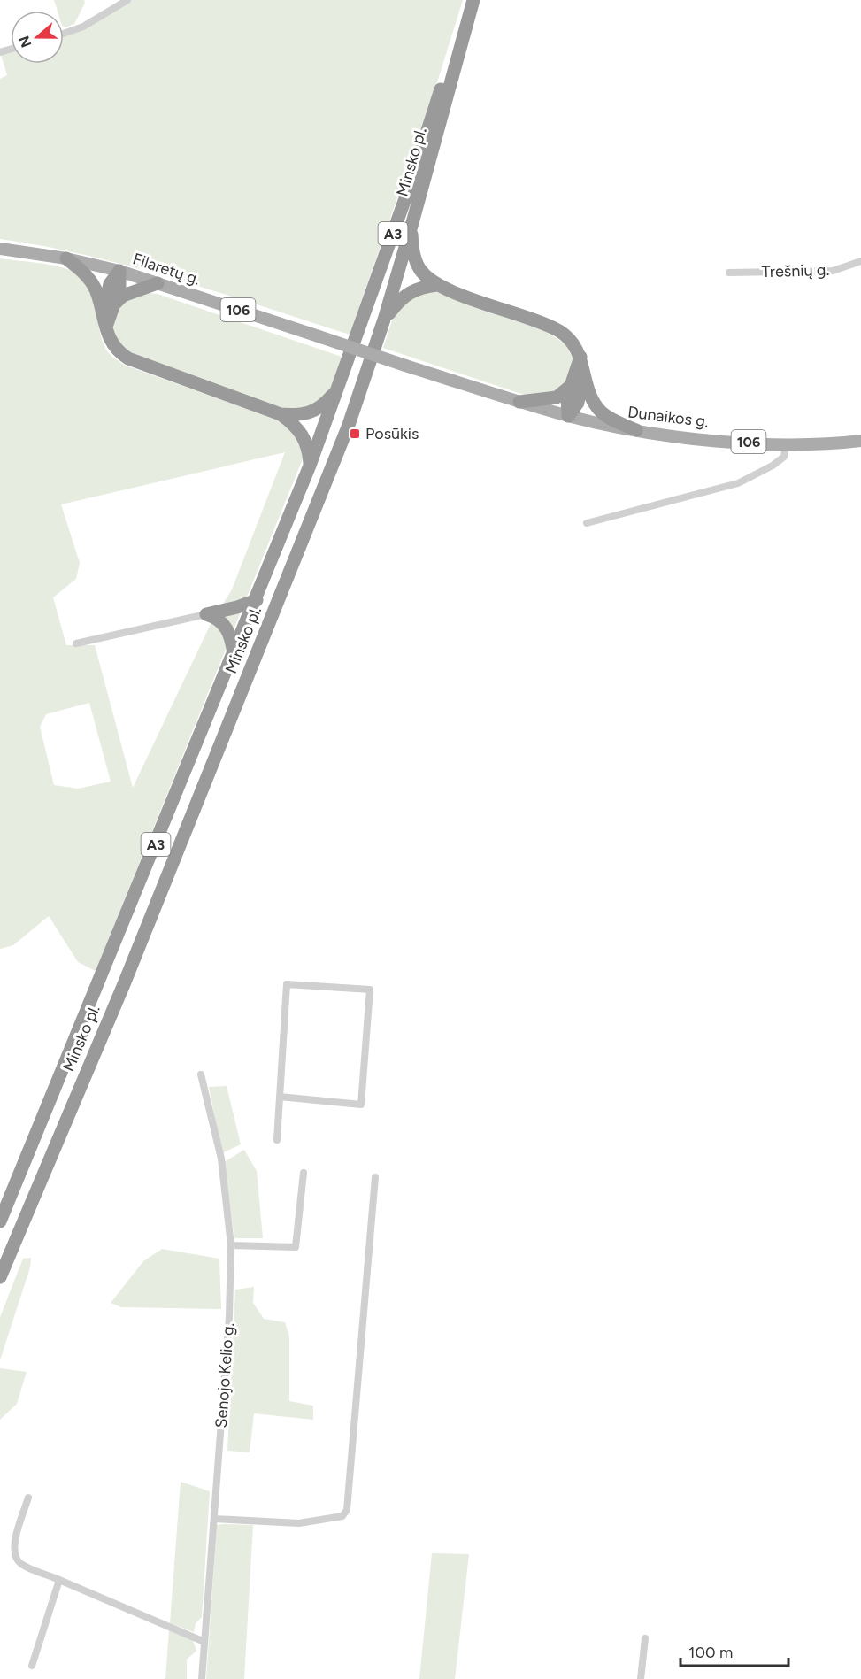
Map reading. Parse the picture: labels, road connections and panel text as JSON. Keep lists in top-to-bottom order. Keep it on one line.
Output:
{"streets":{"highway":["Minsko pl.","A3"],"main road":["Filaretų g.","106","Dunaikos g."],"street":["Trešnių g.","Senojo Kelio g."]},"crossings":[["Filaretų g.","106"],["106","Dunaikos g."]],"places":{"transit":["Posūkis"]},"scale_bar":"100 m","north":"left"}
